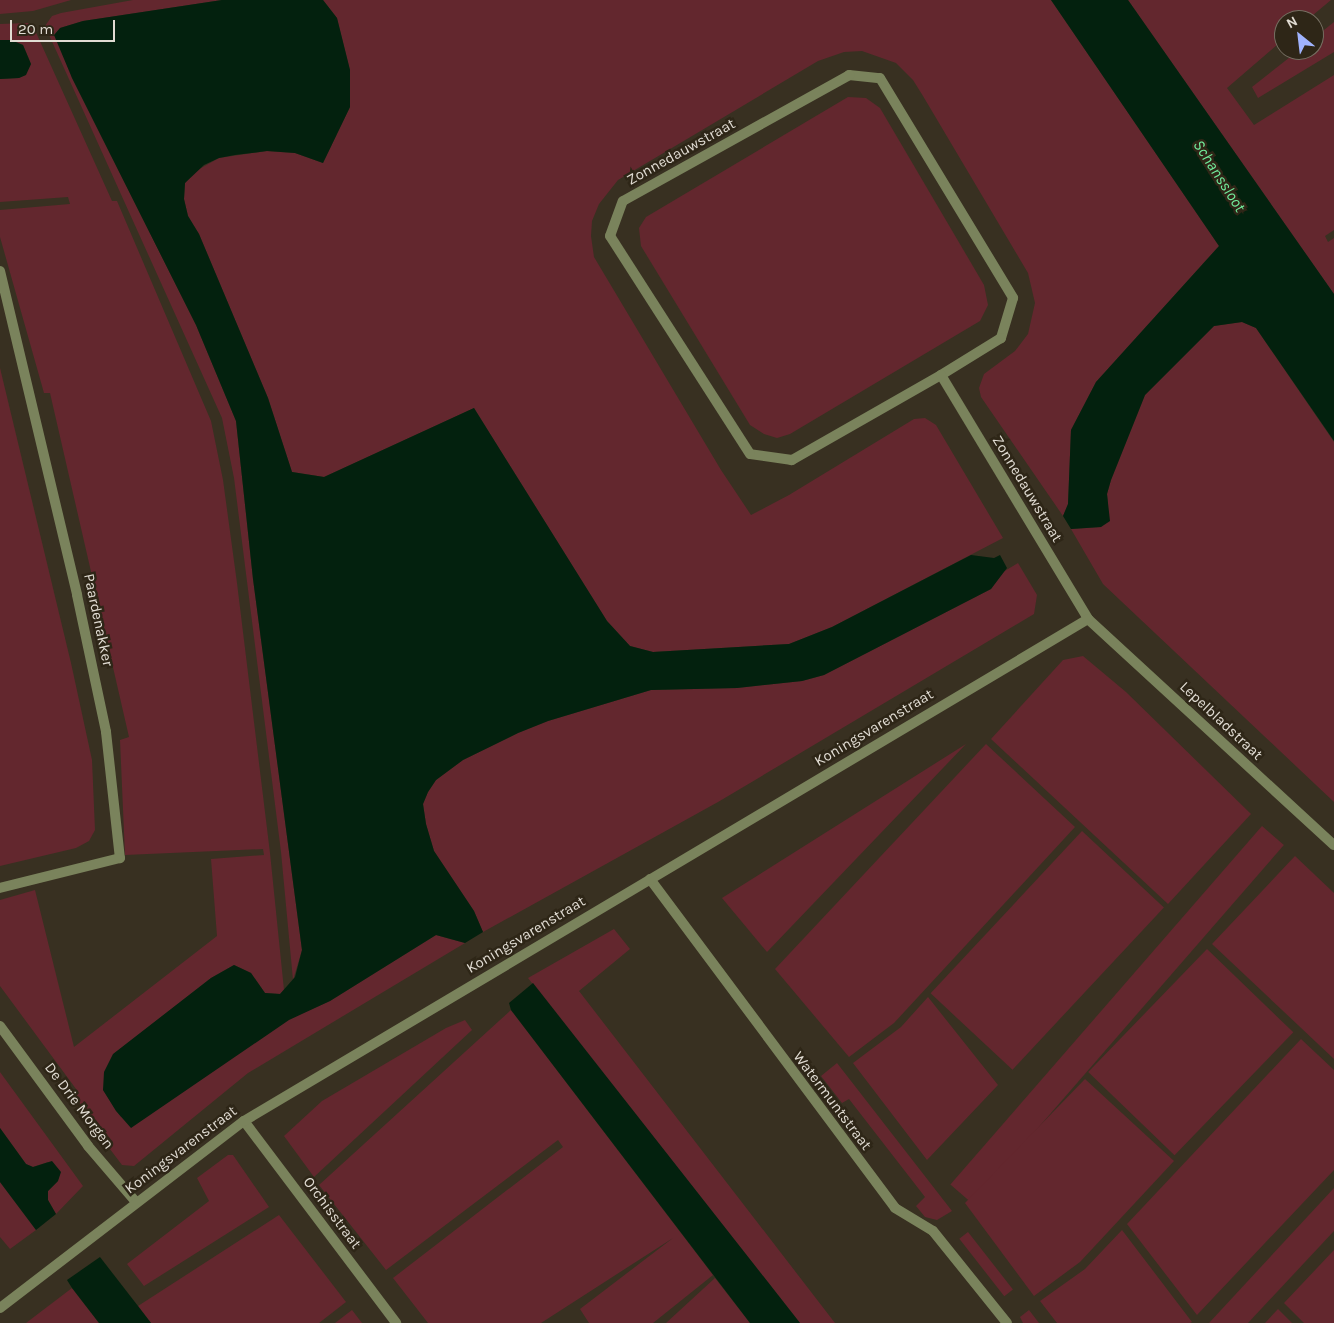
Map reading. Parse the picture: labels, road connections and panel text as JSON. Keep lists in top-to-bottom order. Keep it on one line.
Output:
{"streets":{"street":["Zonnedauwstraat","Paardenakker","Lepelbladstraat","Koningsvarenstraat","Watermuntstraat","De Drie Morgen","Orchisstraat"]},"crossings":[["Zonnedauwstraat","Lepelbladstraat"],["Zonnedauwstraat","Koningsvarenstraat"],["Lepelbladstraat","Koningsvarenstraat"],["Koningsvarenstraat","Watermuntstraat"],["Koningsvarenstraat","De Drie Morgen"],["Koningsvarenstraat","Orchisstraat"]],"water":["Schanssloot"],"scale_bar":"20 m","north":"top left"}
